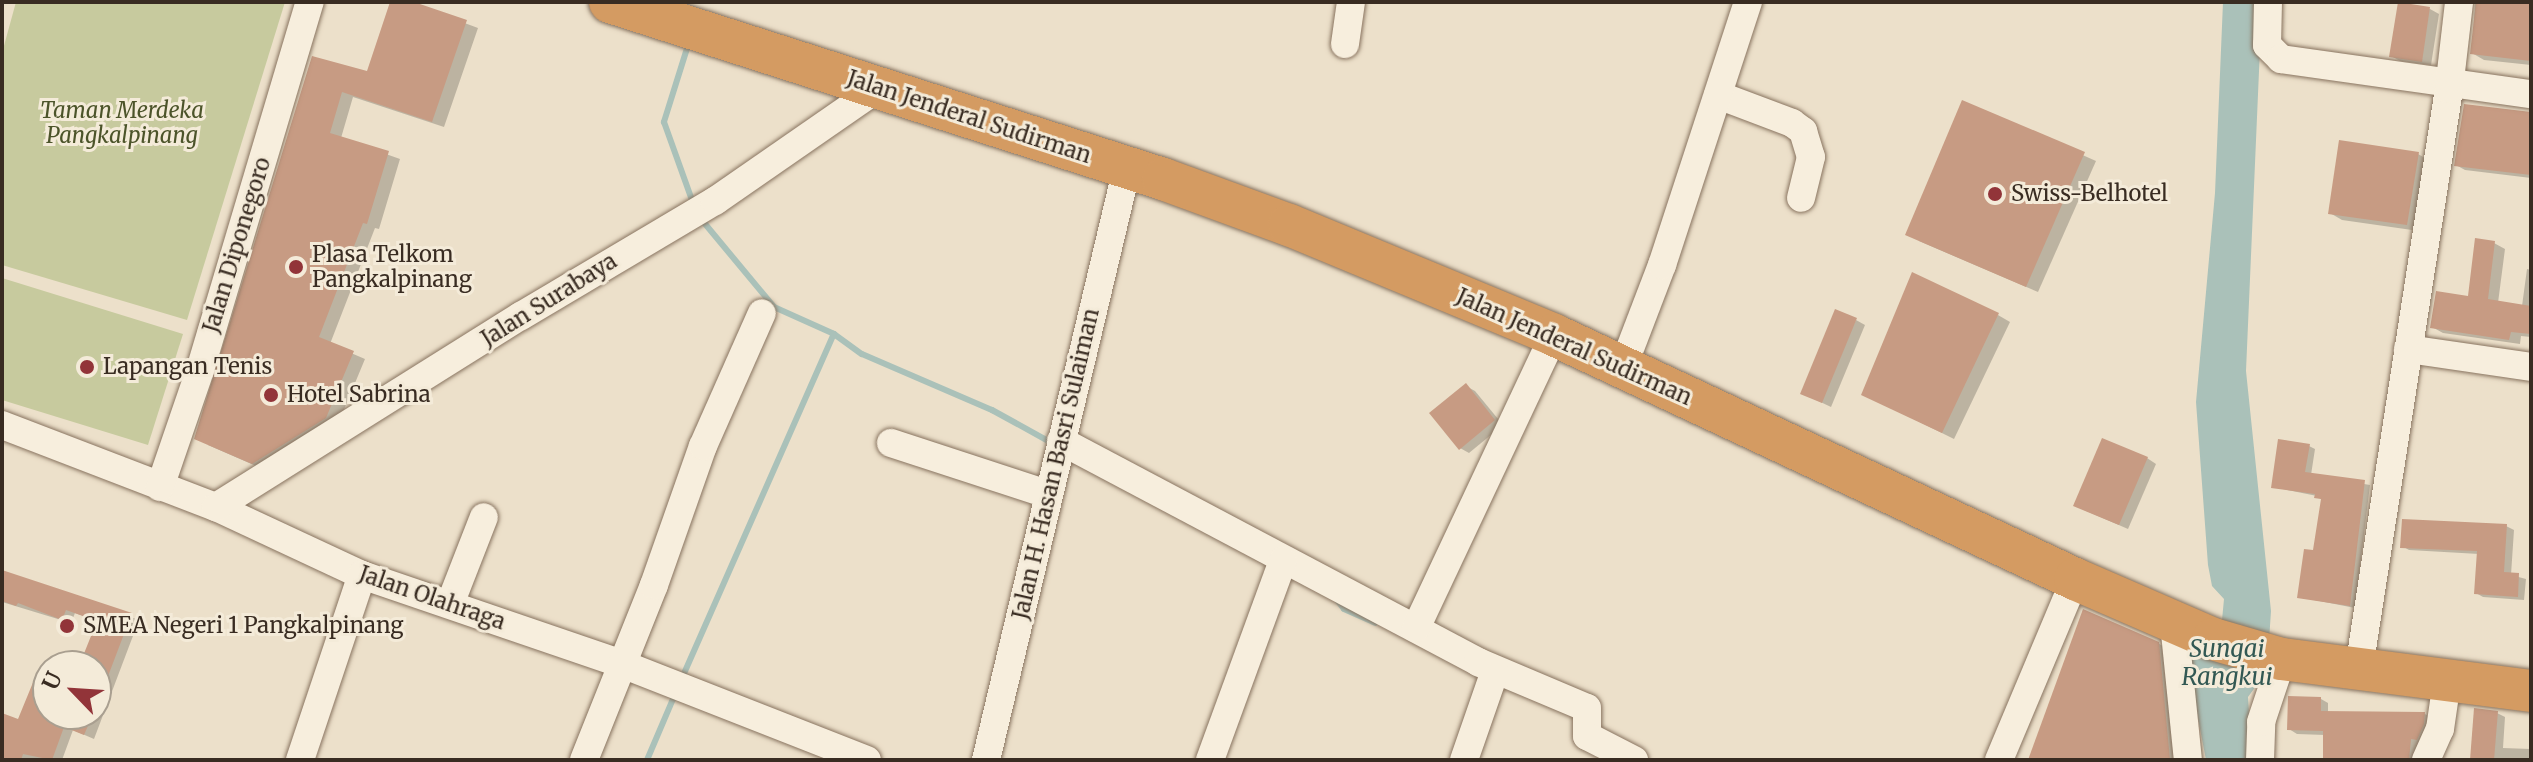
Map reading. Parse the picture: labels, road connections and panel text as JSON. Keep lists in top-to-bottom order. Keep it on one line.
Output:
{"streets":{"highway":["Jalan Jenderal Sudirman"],"street":["Jalan Diponegoro","Jalan Surabaya","Jalan H. Hasan Basri Sulaiman","Jalan Olahraga"]},"crossings":[["Jalan Jenderal Sudirman","Jalan Surabaya"],["Jalan Jenderal Sudirman","Jalan H. Hasan Basri Sulaiman"],["Jalan Diponegoro","Jalan Olahraga"],["Jalan Surabaya","Jalan Olahraga"]],"water":["Sungai Rangkui"],"parks":["Taman Merdeka Pangkalpinang"],"places":["Swiss-Belhotel","Plasa Telkom Pangkalpinang","Lapangan Tenis","Hotel Sabrina","SMEA Negeri 1 Pangkalpinang"],"north":"top left"}
